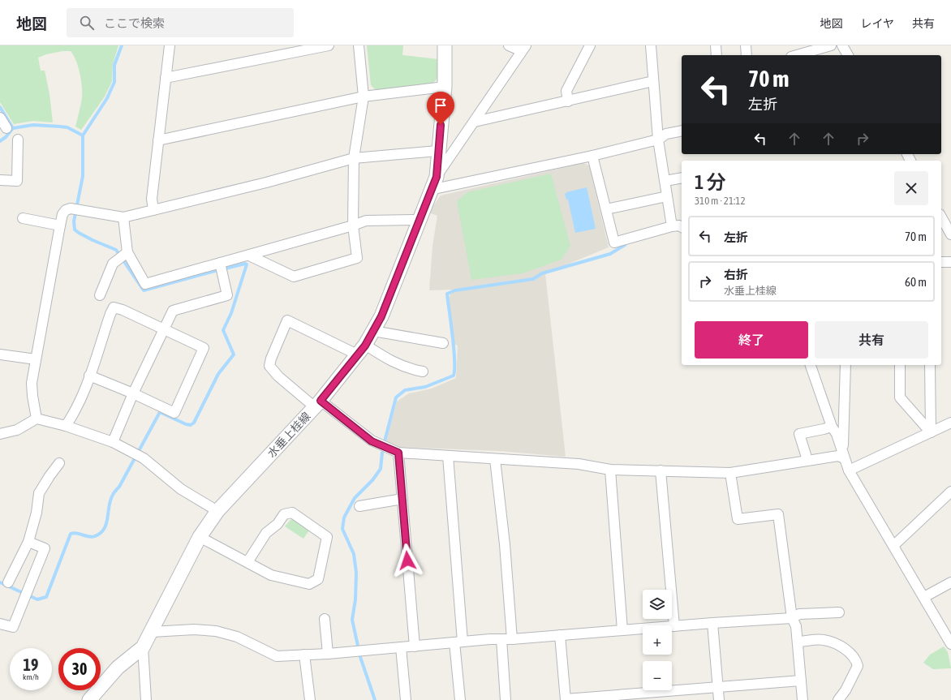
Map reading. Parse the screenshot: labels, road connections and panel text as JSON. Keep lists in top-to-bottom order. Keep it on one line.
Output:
{"streets":{"main road":["水垂上桂線"]},"page":{"header":"地図","search":"ここで検索","nav":["地図","レイヤ","共有"],"turn":["70 m","左折"],"heading":["1 分","310 m · 21:12"],"list":[{"name":"左折","value":"70 m"},{"name":"右折","note":"水垂上桂線","value":"60 m"}],"buttons":["終了","共有"],"map_buttons":["+","−"],"speed":"19 km/h","limit":"30"}}
